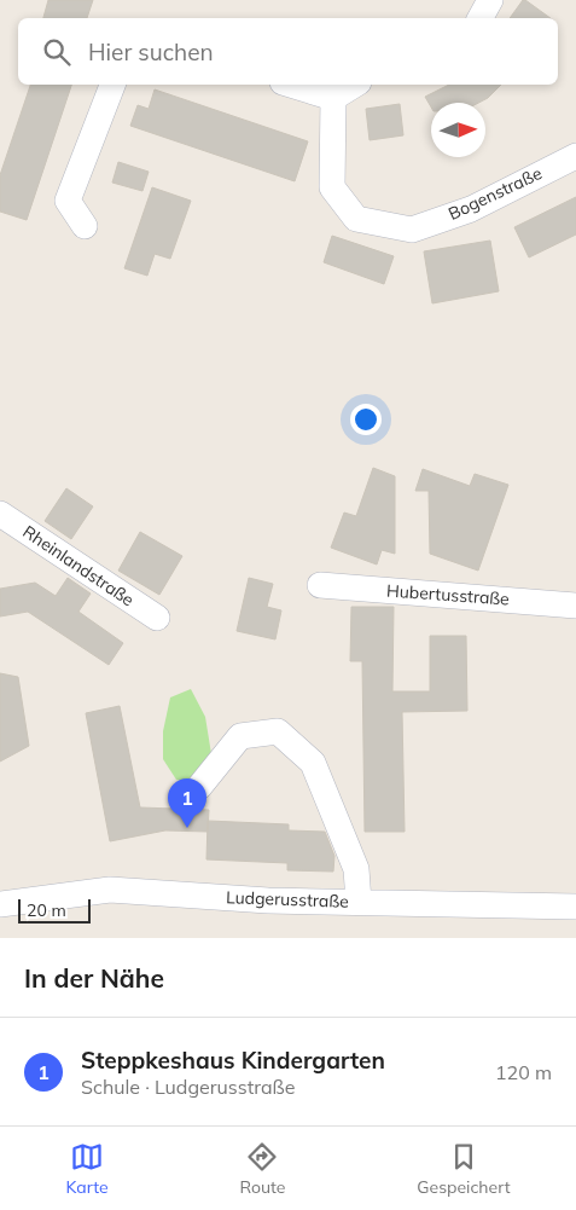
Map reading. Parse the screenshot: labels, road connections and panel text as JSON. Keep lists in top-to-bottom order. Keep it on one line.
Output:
{"streets":{"street":["Bogenstraße","Rheinlandstraße","Hubertusstraße","Ludgerusstraße"]},"scale_bar":"20 m","north":"right","page":{"search":"Hier suchen","pins":"1","scale":"20 m","heading":"In der Nähe","list":[{"mark":"1","name":"Steppkeshaus Kindergarten","note":"Schule · Ludgerusstraße","value":"120 m"}],"nav":["Karte","Route","Gespeichert"]}}
